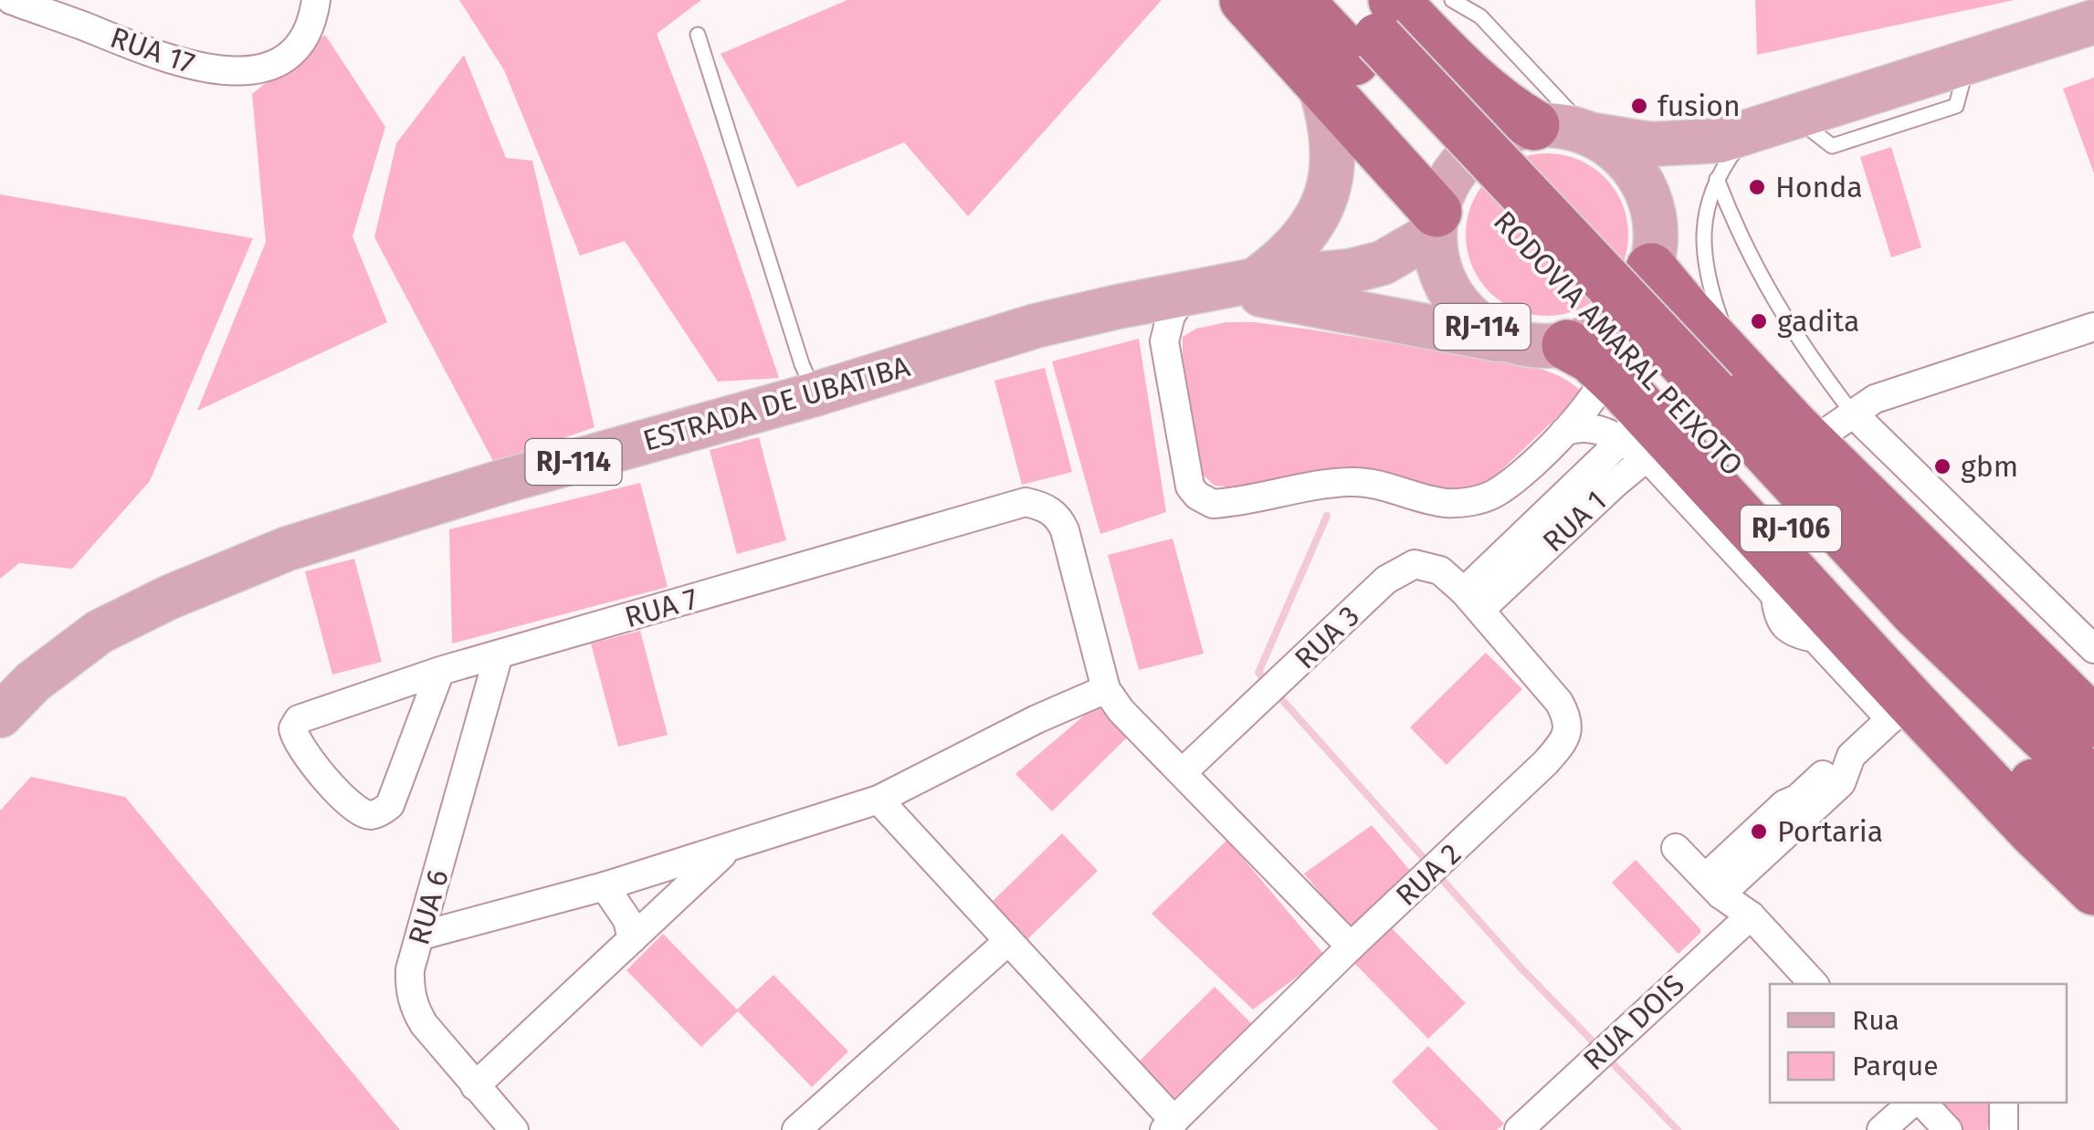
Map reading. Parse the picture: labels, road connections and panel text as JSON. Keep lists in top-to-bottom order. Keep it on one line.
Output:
{"streets":{"highway":["RODOVIA AMARAL PEIXOTO","RJ-106"],"main road":["RJ-114","ESTRADA DE UBATIBA"],"street":["RUA 17","RUA 1","RUA 7","RUA 3","RUA 2","RUA 6","RUA DOIS"]},"crossings":[["RJ-114","ESTRADA DE UBATIBA"],["RJ-114","RUA 1"],["RODOVIA AMARAL PEIXOTO","RUA 1"],["ESTRADA DE UBATIBA","RUA 1"],["RUA 1","RUA 3"],["RUA 1","RUA 2"],["RUA 7","RUA 6"],["RUA 3","RUA 2"]],"places":["fusion","Honda","gadita","gbm","Portaria"],"legend":["Rua","Parque"]}
